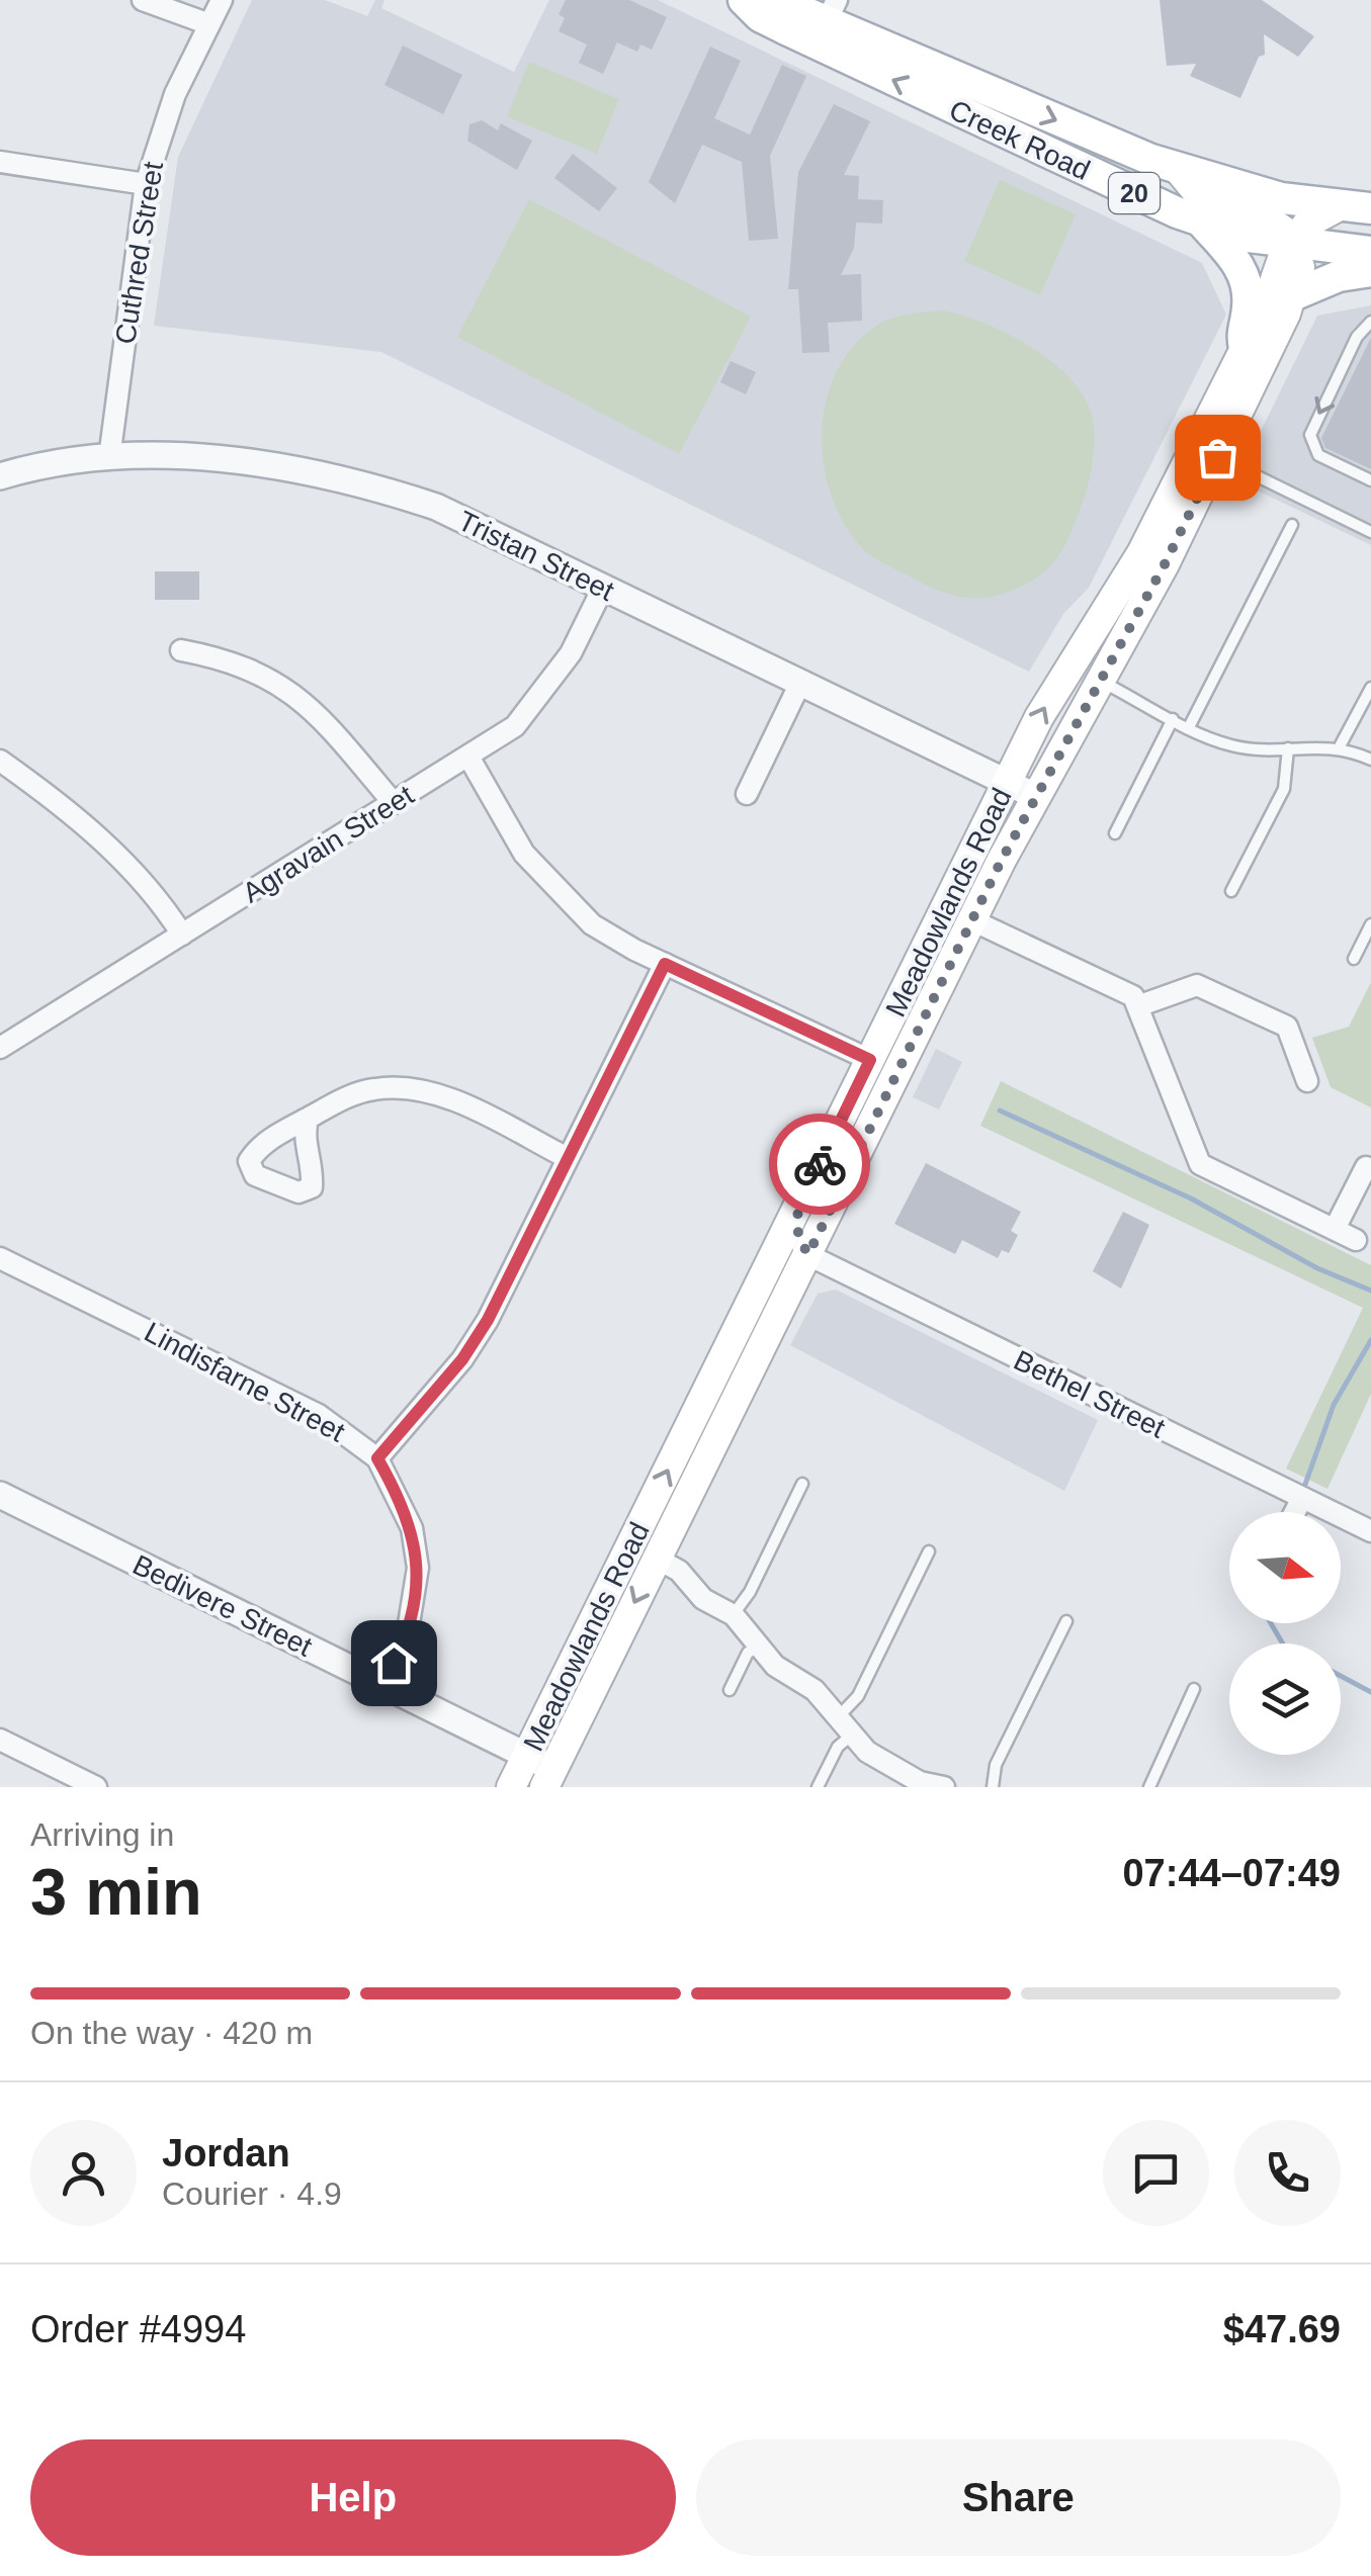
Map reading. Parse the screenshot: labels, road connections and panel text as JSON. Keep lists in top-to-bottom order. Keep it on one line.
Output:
{"streets":{"main road":["Creek Road","20","Meadowlands Road"],"street":["Cuthred Street","Tristan Street","Agravain Street","Lindisfarne Street","Bethel Street","Bedivere Street"]},"crossings":[["Creek Road","Meadowlands Road"],["Cuthred Street","Tristan Street"],["Tristan Street","Agravain Street"],["Tristan Street","Meadowlands Road"],["Meadowlands Road","Bethel Street"],["Meadowlands Road","Bedivere Street"],["Lindisfarne Street","Bedivere Street"]],"north":"right","page":{"heading":["3 min","Arriving in","07:44–07:49"],"panel":["Jordan","Courier · 4.9","Order #4994","$47.69"],"bar":"On the way · 420 m","buttons":["Help","Share"]}}
